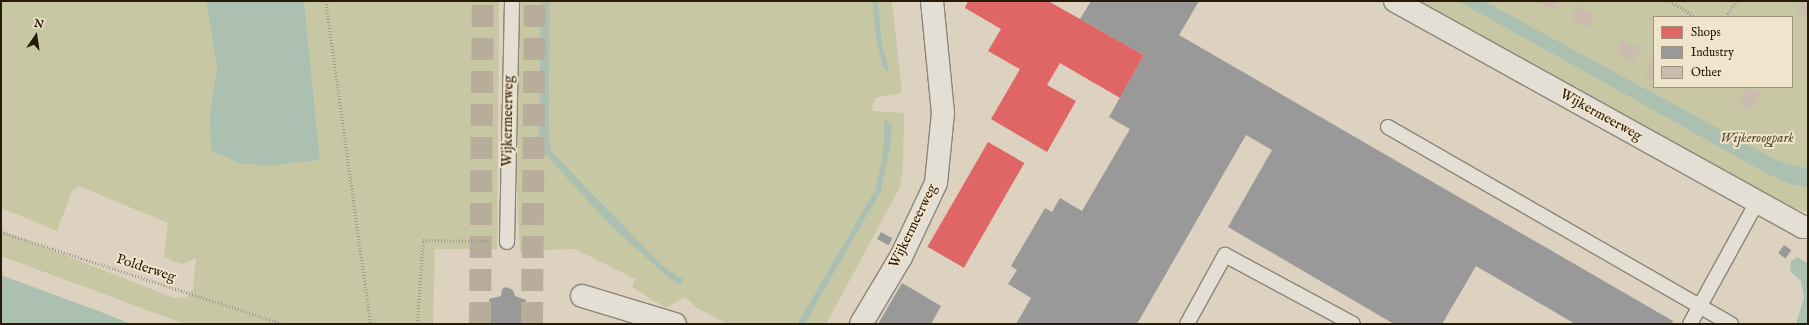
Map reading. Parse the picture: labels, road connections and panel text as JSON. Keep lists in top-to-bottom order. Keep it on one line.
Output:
{"streets":{"street":["Wijkermeerweg"],"path":["Polderweg"]},"parks":["Wijkeroogpark"],"legend":["Shops","Industry","Other"],"north":"top"}
